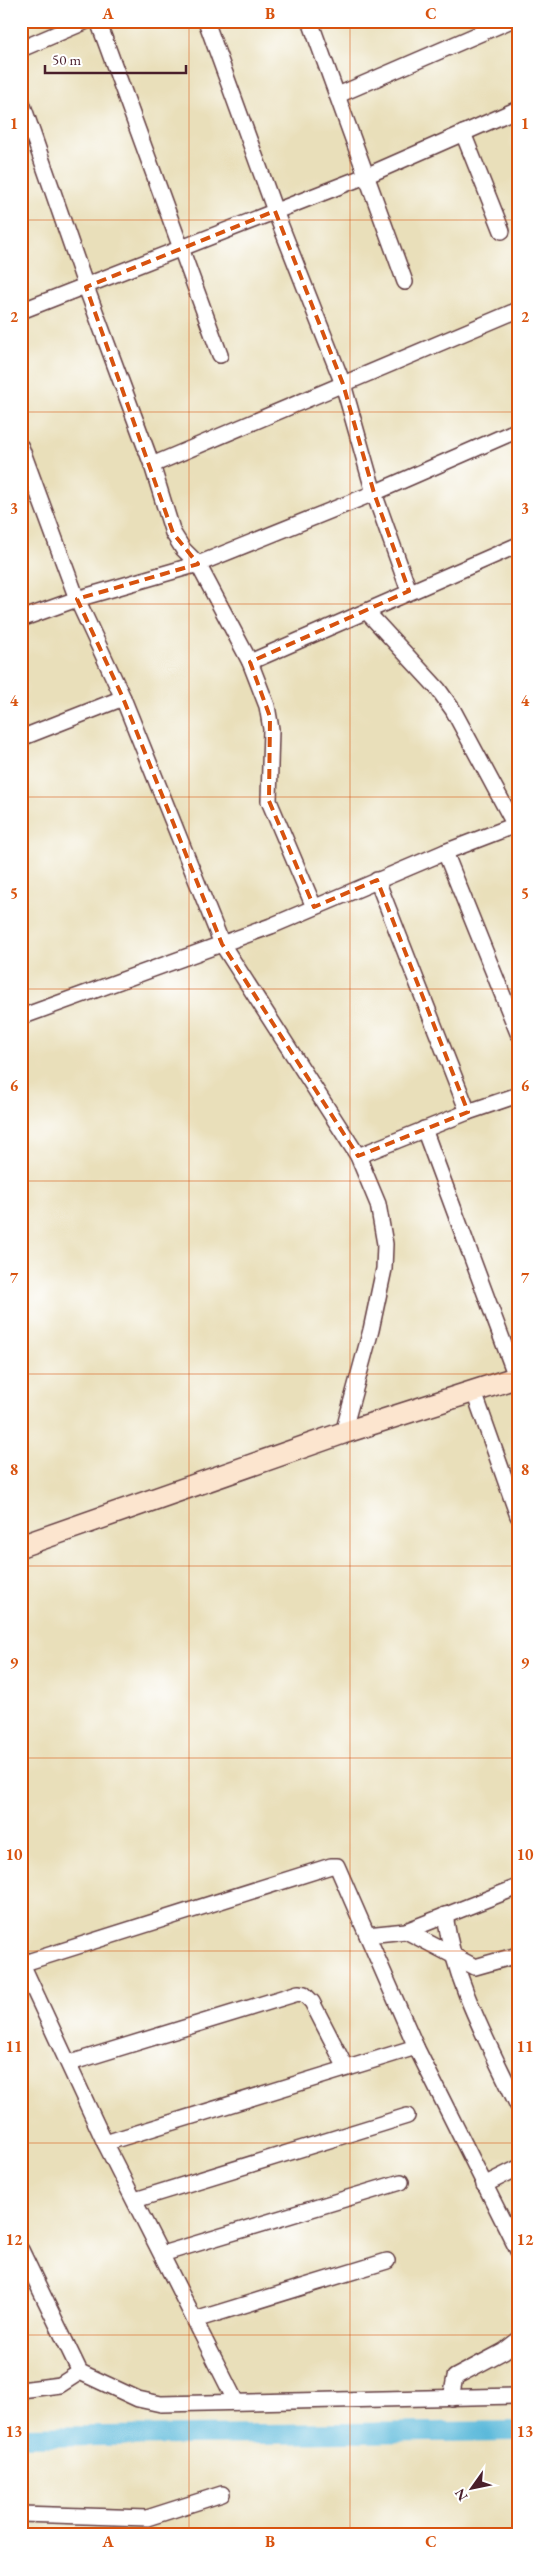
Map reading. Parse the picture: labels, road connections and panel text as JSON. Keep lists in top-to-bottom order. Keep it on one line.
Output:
{"scale_bar":"50 m","north":"bottom left","grid":{"columns":["A","B","C"],"rows":["1","2","3","4","5","6","7","8","9","10","11","12","13"]}}
